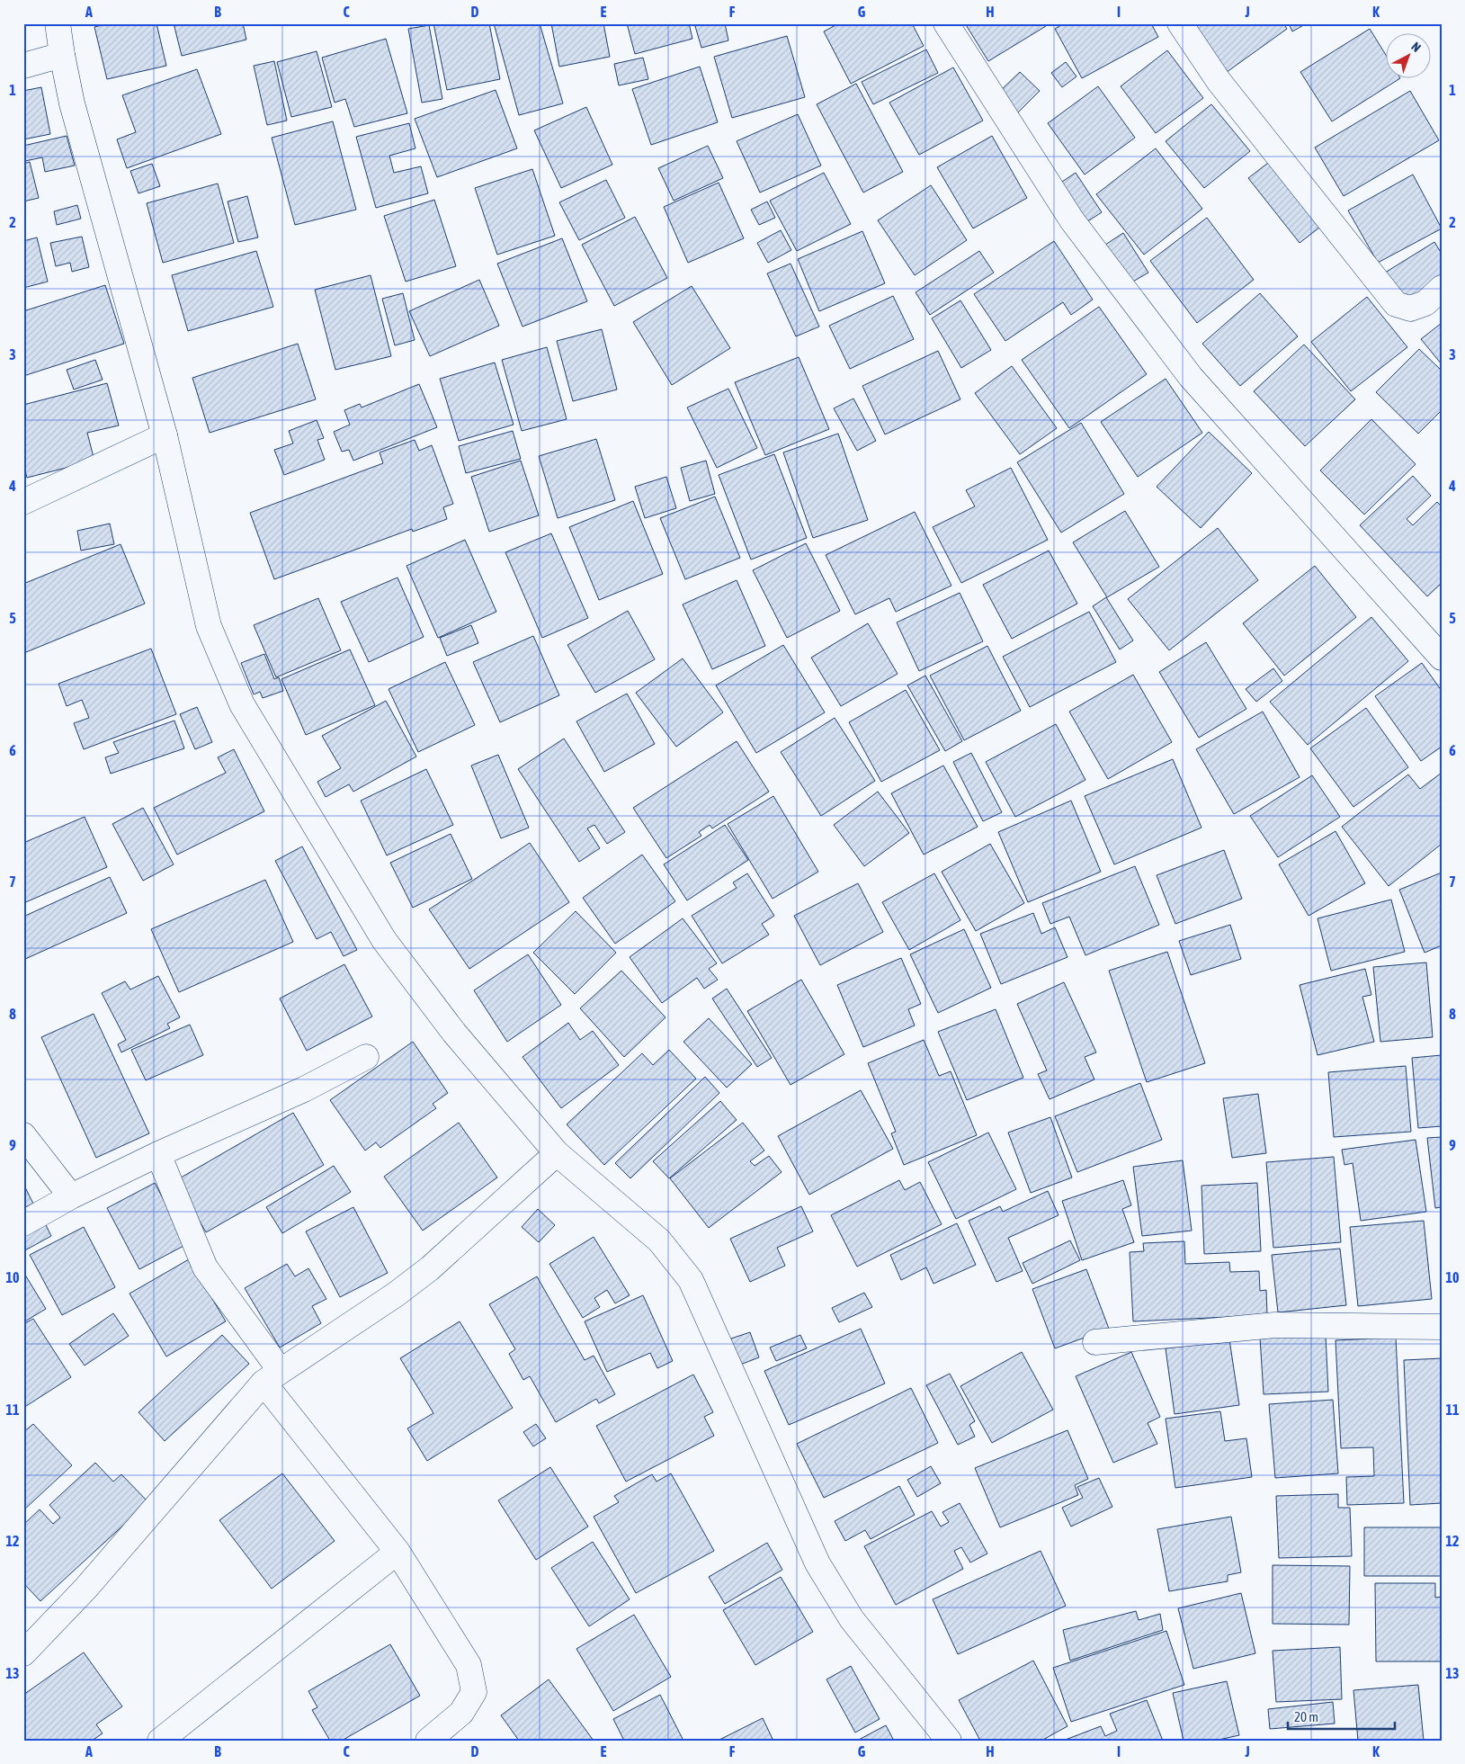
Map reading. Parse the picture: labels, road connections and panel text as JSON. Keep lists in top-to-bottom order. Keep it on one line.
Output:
{"scale_bar":"20 m","north":"top right","grid":{"columns":["A","B","C","D","E","F","G","H","I","J","K"],"rows":["1","2","3","4","5","6","7","8","9","10","11","12","13"]}}
